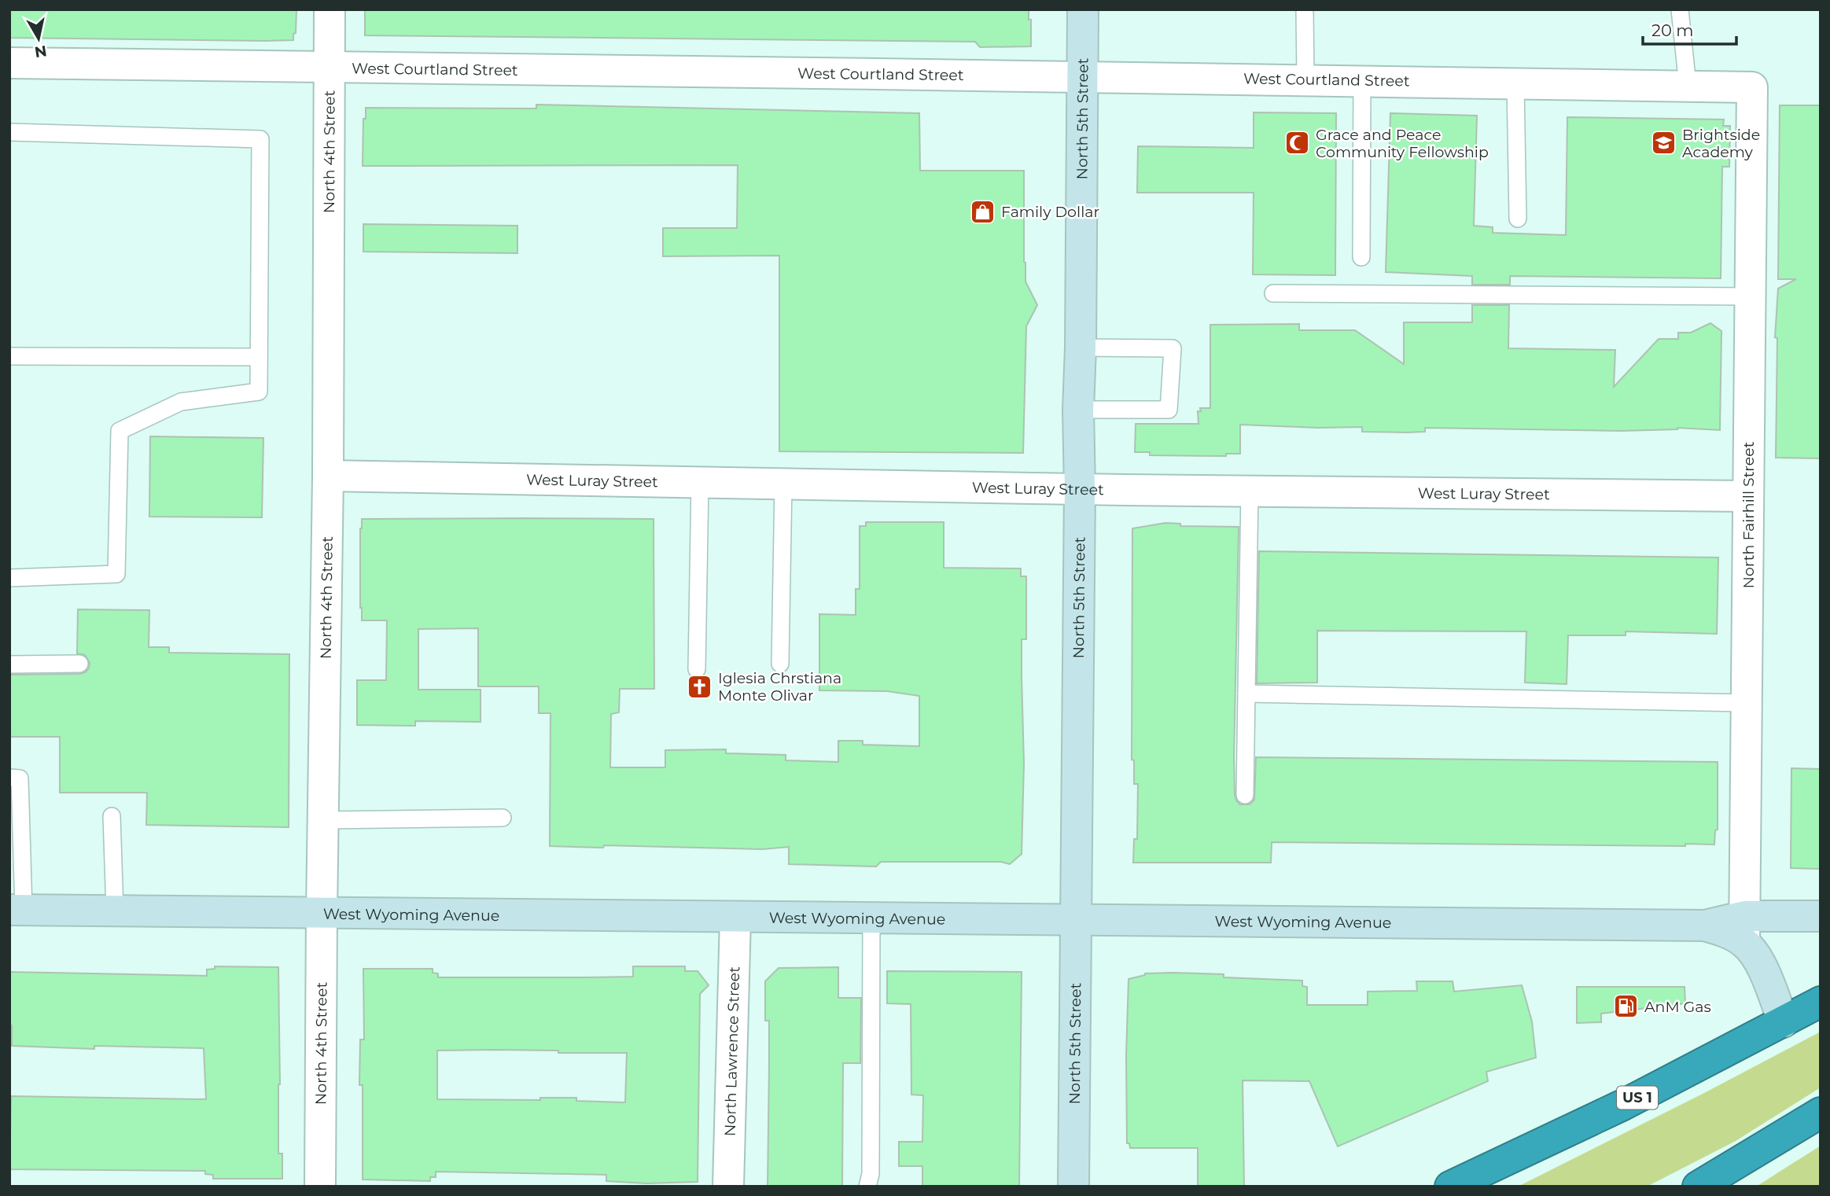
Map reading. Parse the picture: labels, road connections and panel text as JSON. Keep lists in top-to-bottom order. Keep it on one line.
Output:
{"streets":{"highway":["US 1"],"street":["West Courtland Street","North 5th Street","North 4th Street","West Luray Street","North Fairhill Street","West Wyoming Avenue","North Lawrence Street"]},"crossings":[["West Courtland Street","North 5th Street"],["West Courtland Street","North 4th Street"],["West Courtland Street","North Fairhill Street"],["North 5th Street","West Luray Street"],["North 5th Street","West Wyoming Avenue"],["North 4th Street","West Luray Street"],["North 4th Street","West Wyoming Avenue"],["West Luray Street","North Fairhill Street"],["North Fairhill Street","West Wyoming Avenue"],["West Wyoming Avenue","North Lawrence Street"]],"places":{"mosque":["Grace and Peace Community Fellowship"],"school or university":["Brightside Academy"],"shop":["Family Dollar"],"church":["Iglesia Chrstiana Monte Olivar"],"fuel station":["AnM Gas"]},"scale_bar":"20 m","north":"bottom"}
